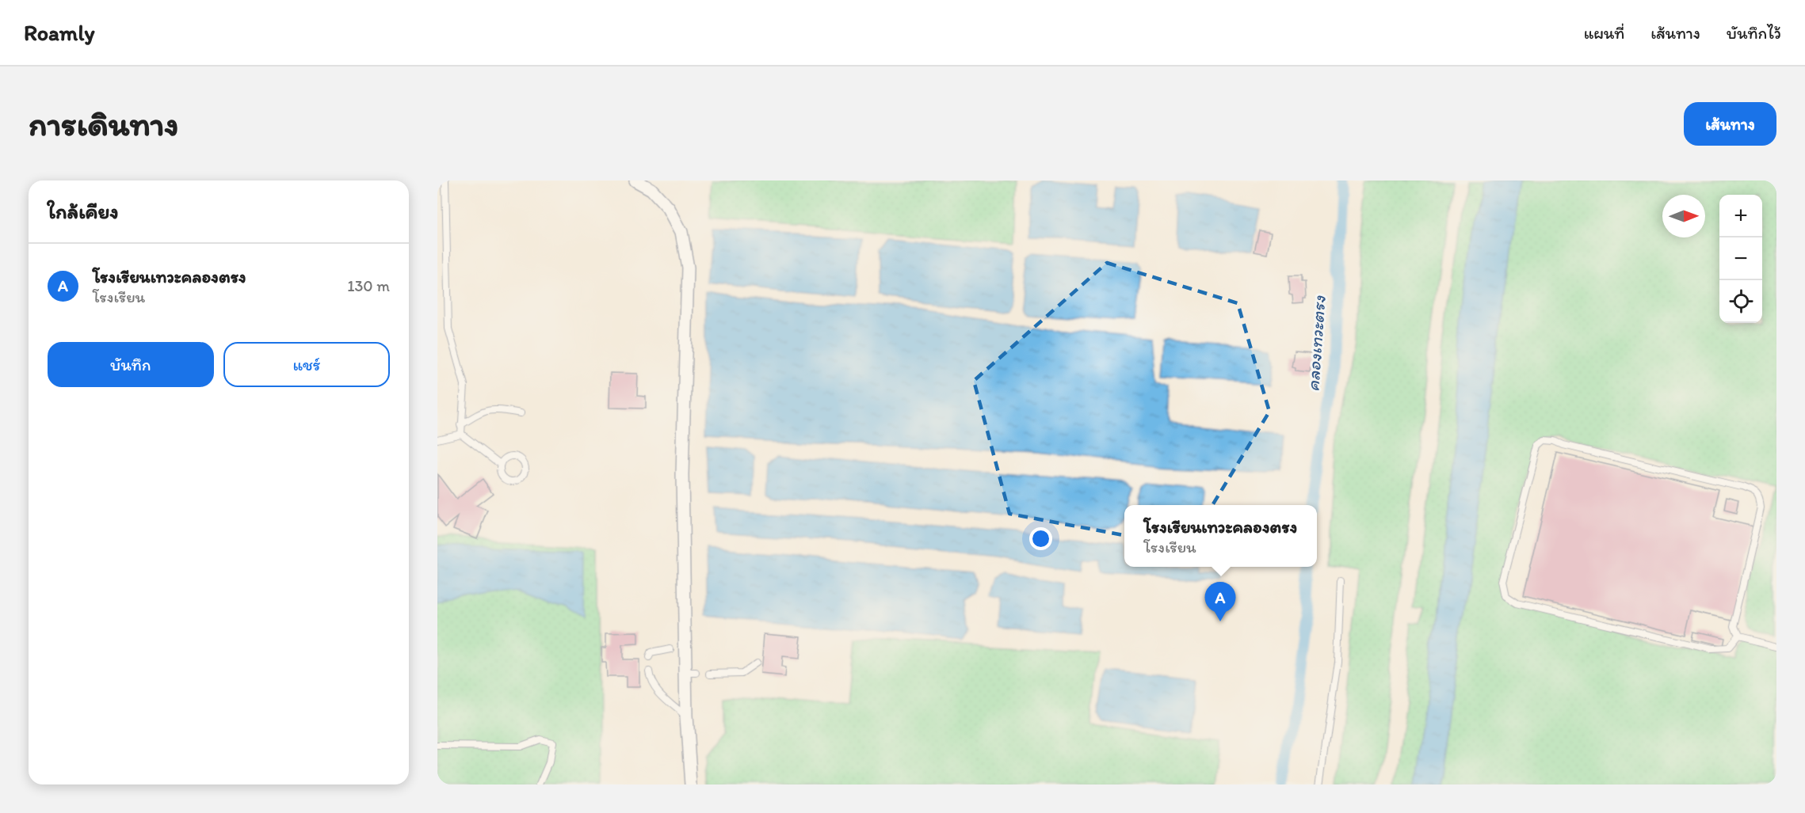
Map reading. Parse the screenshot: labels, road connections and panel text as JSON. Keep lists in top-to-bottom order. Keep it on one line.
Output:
{"water":["คลองเทวะตรง"],"north":"right","page":{"header":"Roamly","nav":["แผนที่","เส้นทาง","บันทึกไว้"],"buttons":["เส้นทาง",["บันทึก","แชร์"]],"title":"การเดินทาง","heading":"ใกล้เคียง","map_buttons":["+","−"],"list":[{"mark":"A","name":"โรงเรียนเทวะคลองตรง","note":"โรงเรียน","value":"130 m"}],"popup":["โรงเรียนเทวะคลองตรง","โรงเรียน"],"pins":"A"}}
